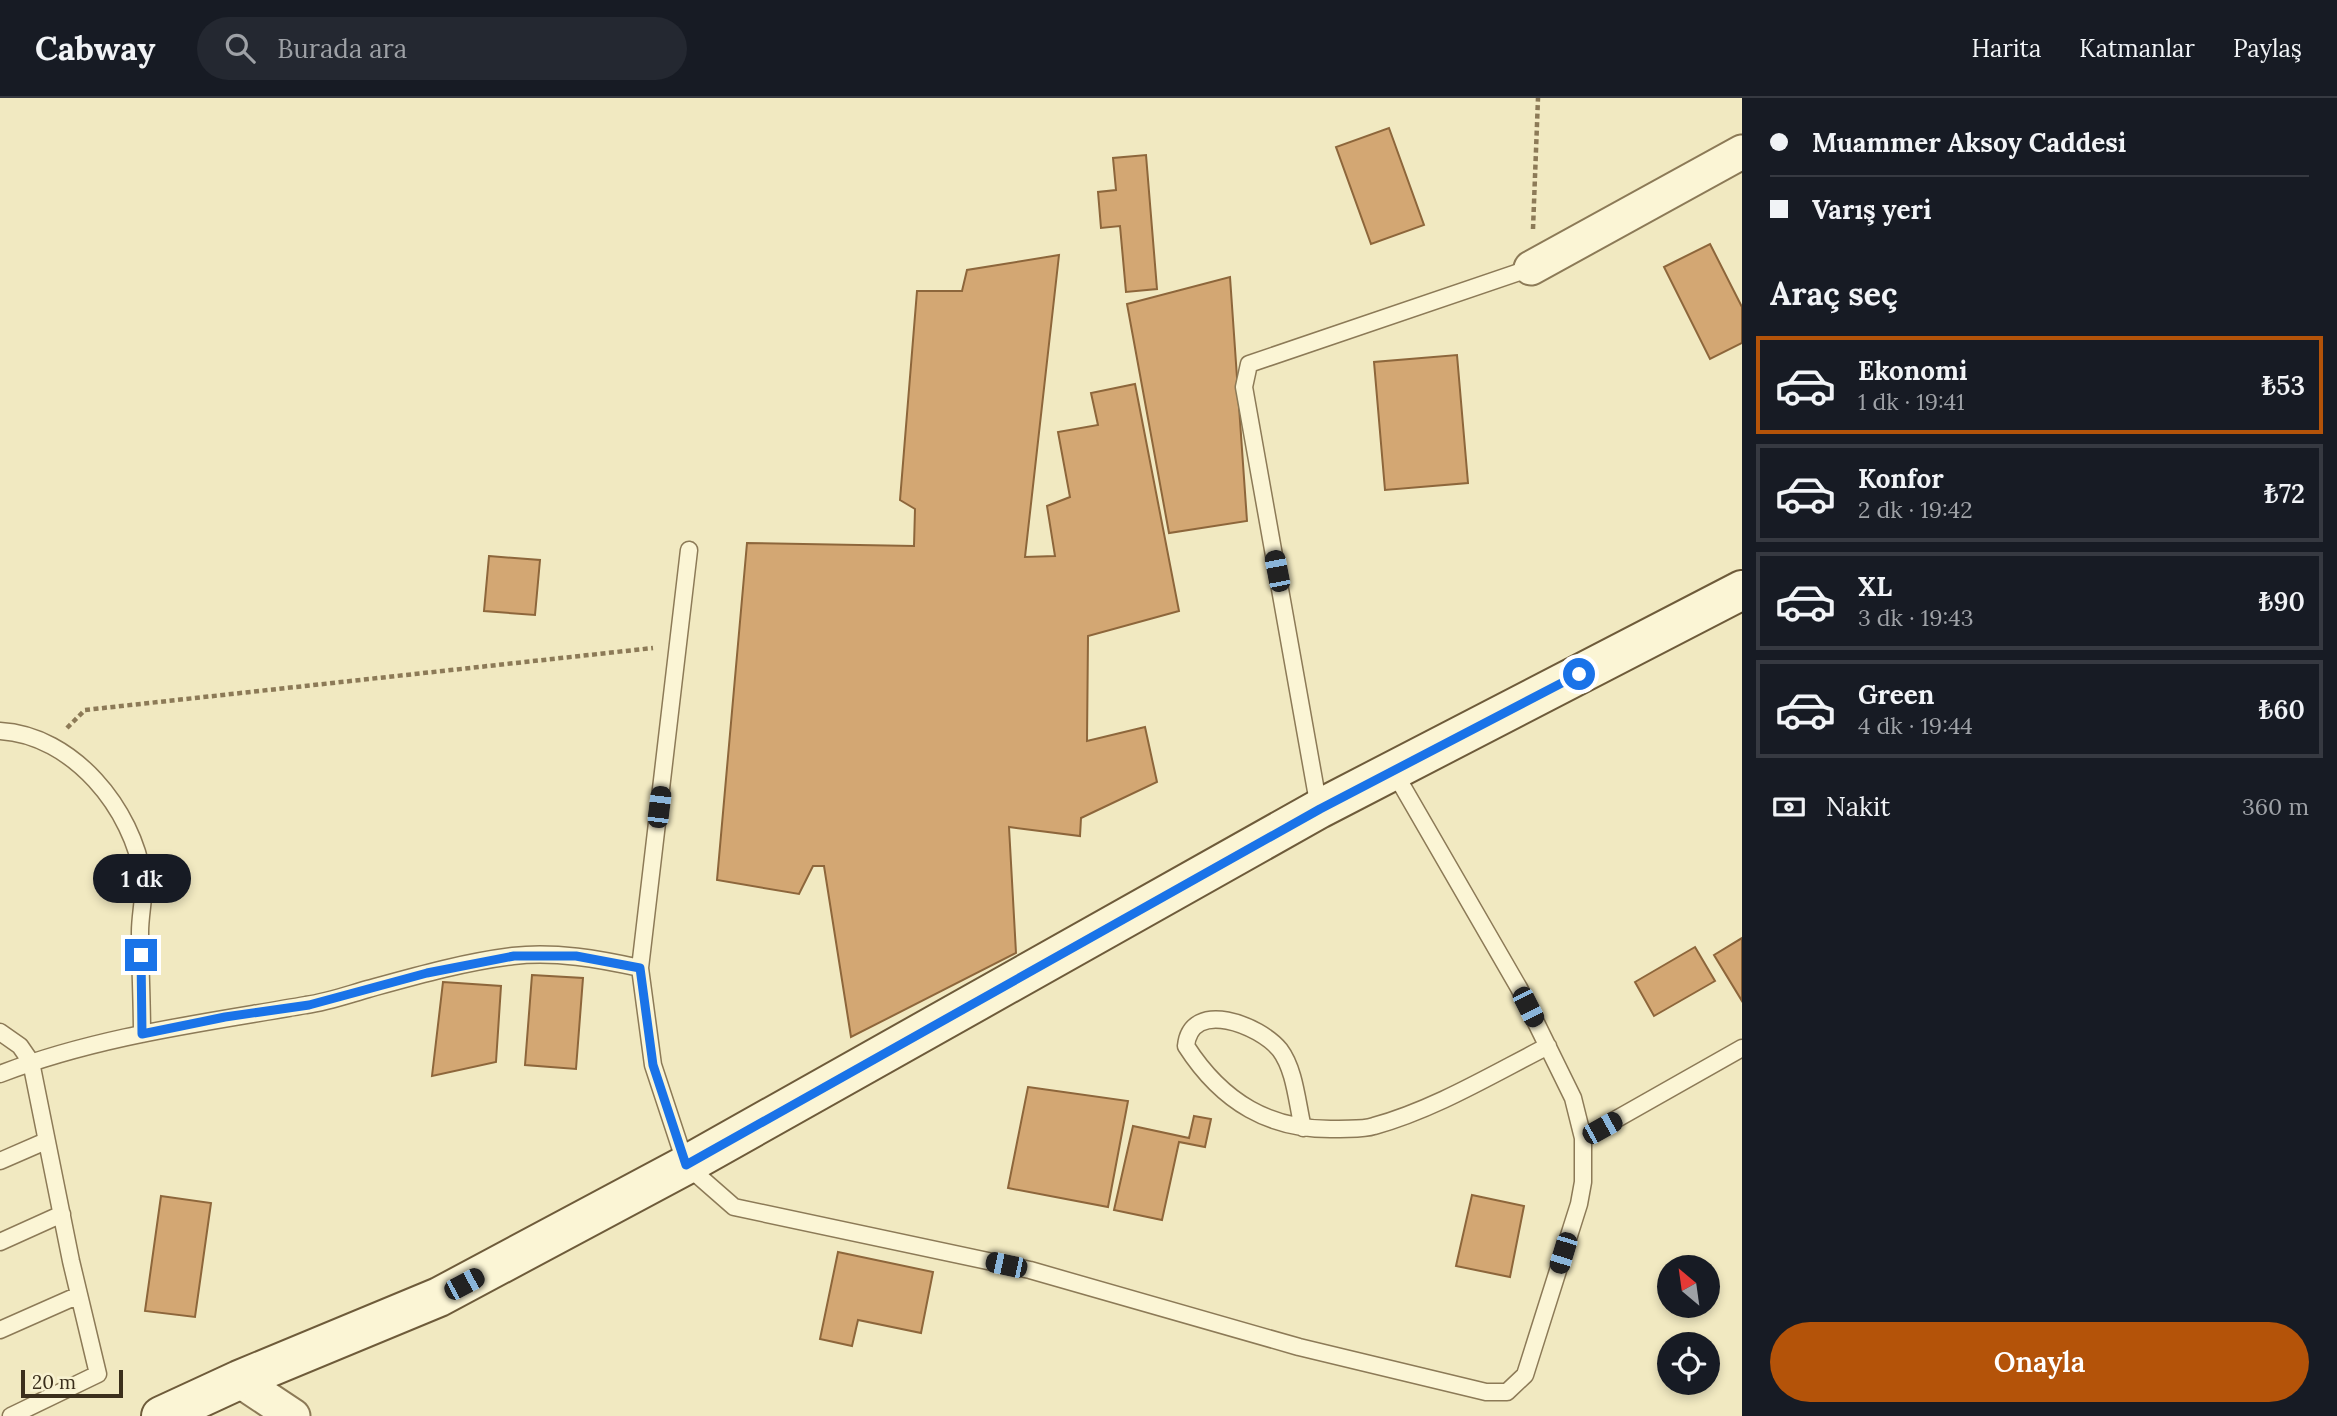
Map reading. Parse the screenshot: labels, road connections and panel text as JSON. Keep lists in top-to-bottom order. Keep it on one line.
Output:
{"scale_bar":"20 m","north":"top left","page":{"header":"Cabway","search":"Burada ara","nav":["Harita","Katmanlar","Paylaş"],"banner":["Muammer Aksoy Caddesi","Varış yeri"],"heading":"Araç seç","list":[{"name":"Ekonomi","note":"1 dk · 19:41","value":"₺53"},{"name":"Konfor","note":"2 dk · 19:42","value":"₺72"},{"name":"XL","note":"3 dk · 19:43","value":"₺90"},{"name":"Green","note":"4 dk · 19:44","value":"₺60"}],"pay":["Nakit","360 m"],"bubble":"1 dk","buttons":"Onayla","scale":"20 m"}}
